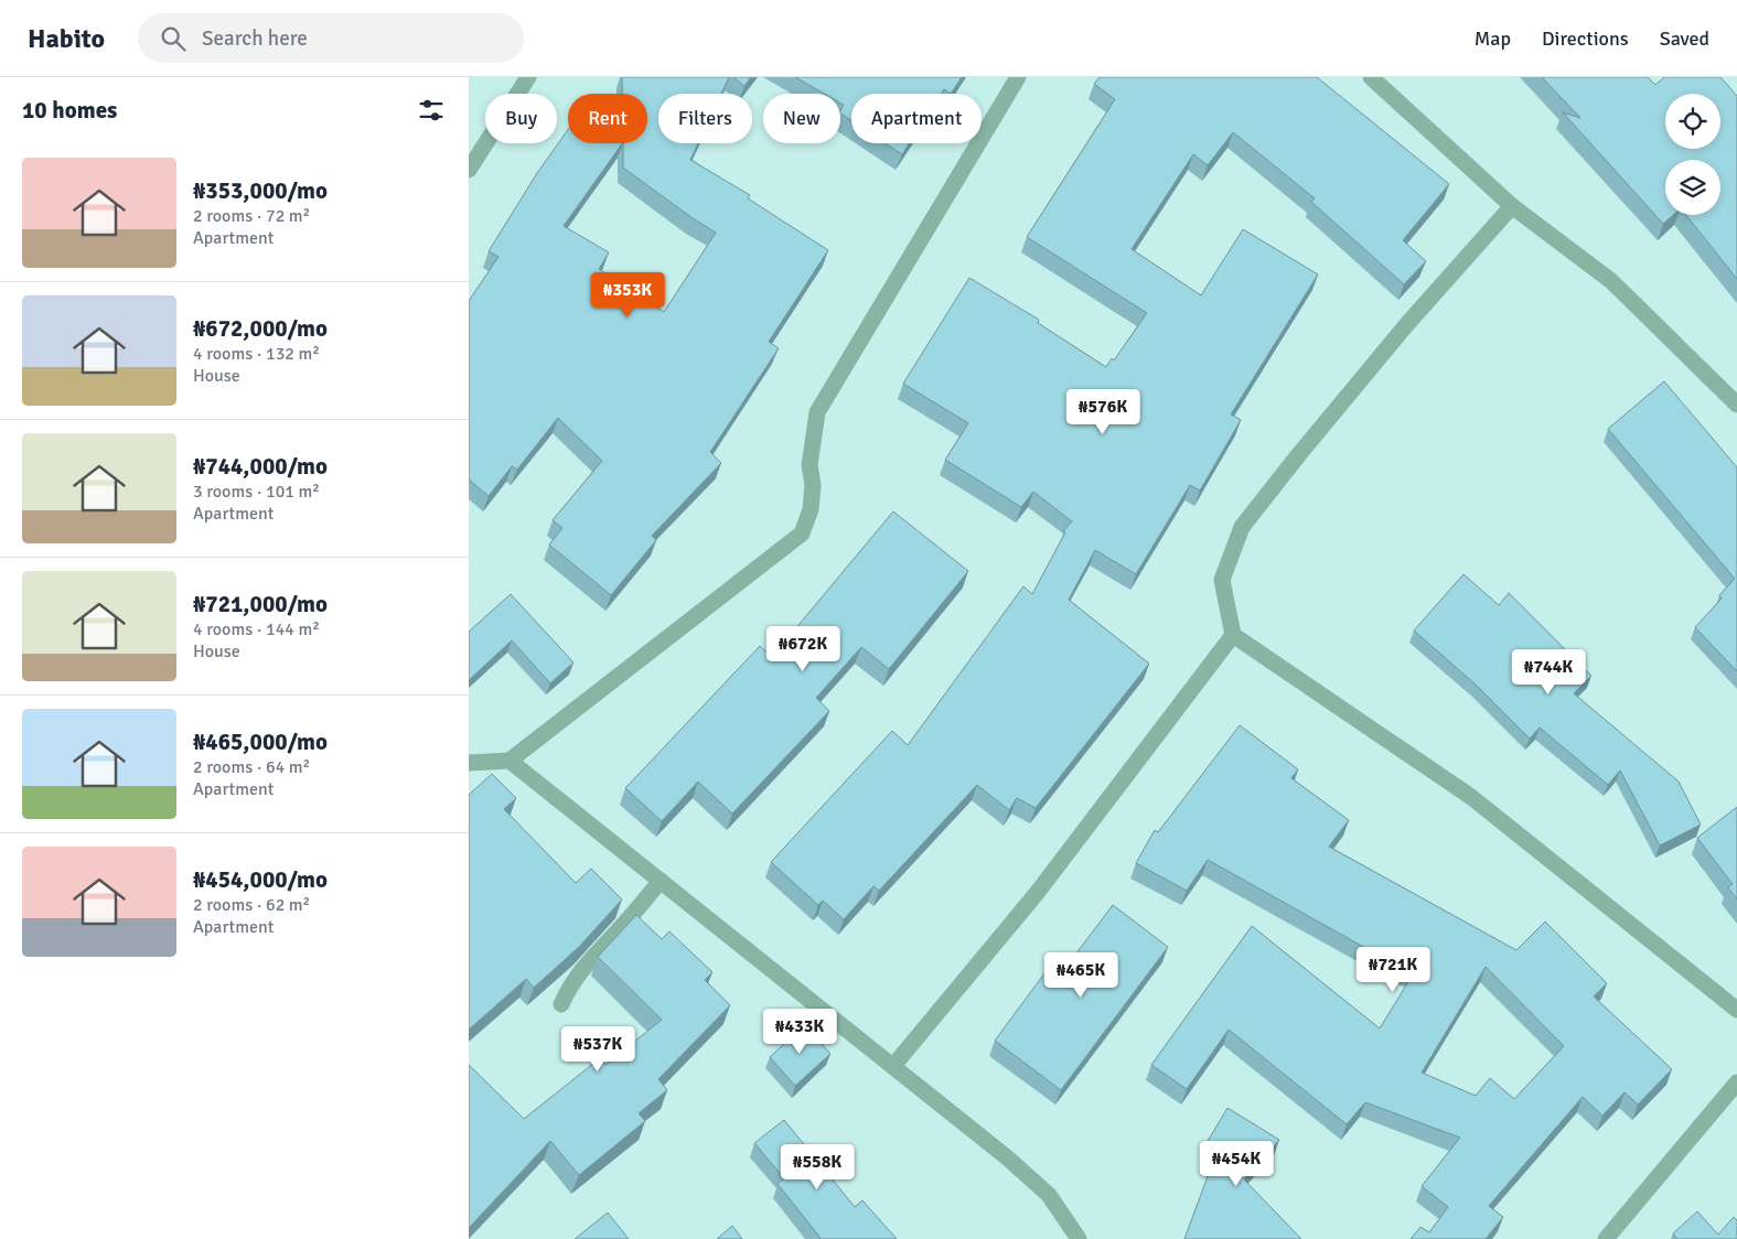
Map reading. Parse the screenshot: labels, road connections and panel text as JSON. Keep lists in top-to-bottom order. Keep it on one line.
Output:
{"page":{"header":"Habito","search":"Search here","nav":["Map","Directions","Saved"],"heading":"10 homes","chip":["Buy","Rent","Filters","New","Apartment"],"list":[{"name":"₦353,000/mo","note":"2 rooms · 72 m² · Apartment"},{"name":"₦672,000/mo","note":"4 rooms · 132 m² · House"},{"name":"₦744,000/mo","note":"3 rooms · 101 m² · Apartment"},{"name":"₦721,000/mo","note":"4 rooms · 144 m² · House"},{"name":"₦465,000/mo","note":"2 rooms · 64 m² · Apartment"},{"name":"₦454,000/mo","note":"2 rooms · 62 m² · Apartment"}],"price":["₦353K","₦576K","₦672K","₦744K","₦721K","₦465K","₦433K","₦537K","₦454K","₦558K"]}}
